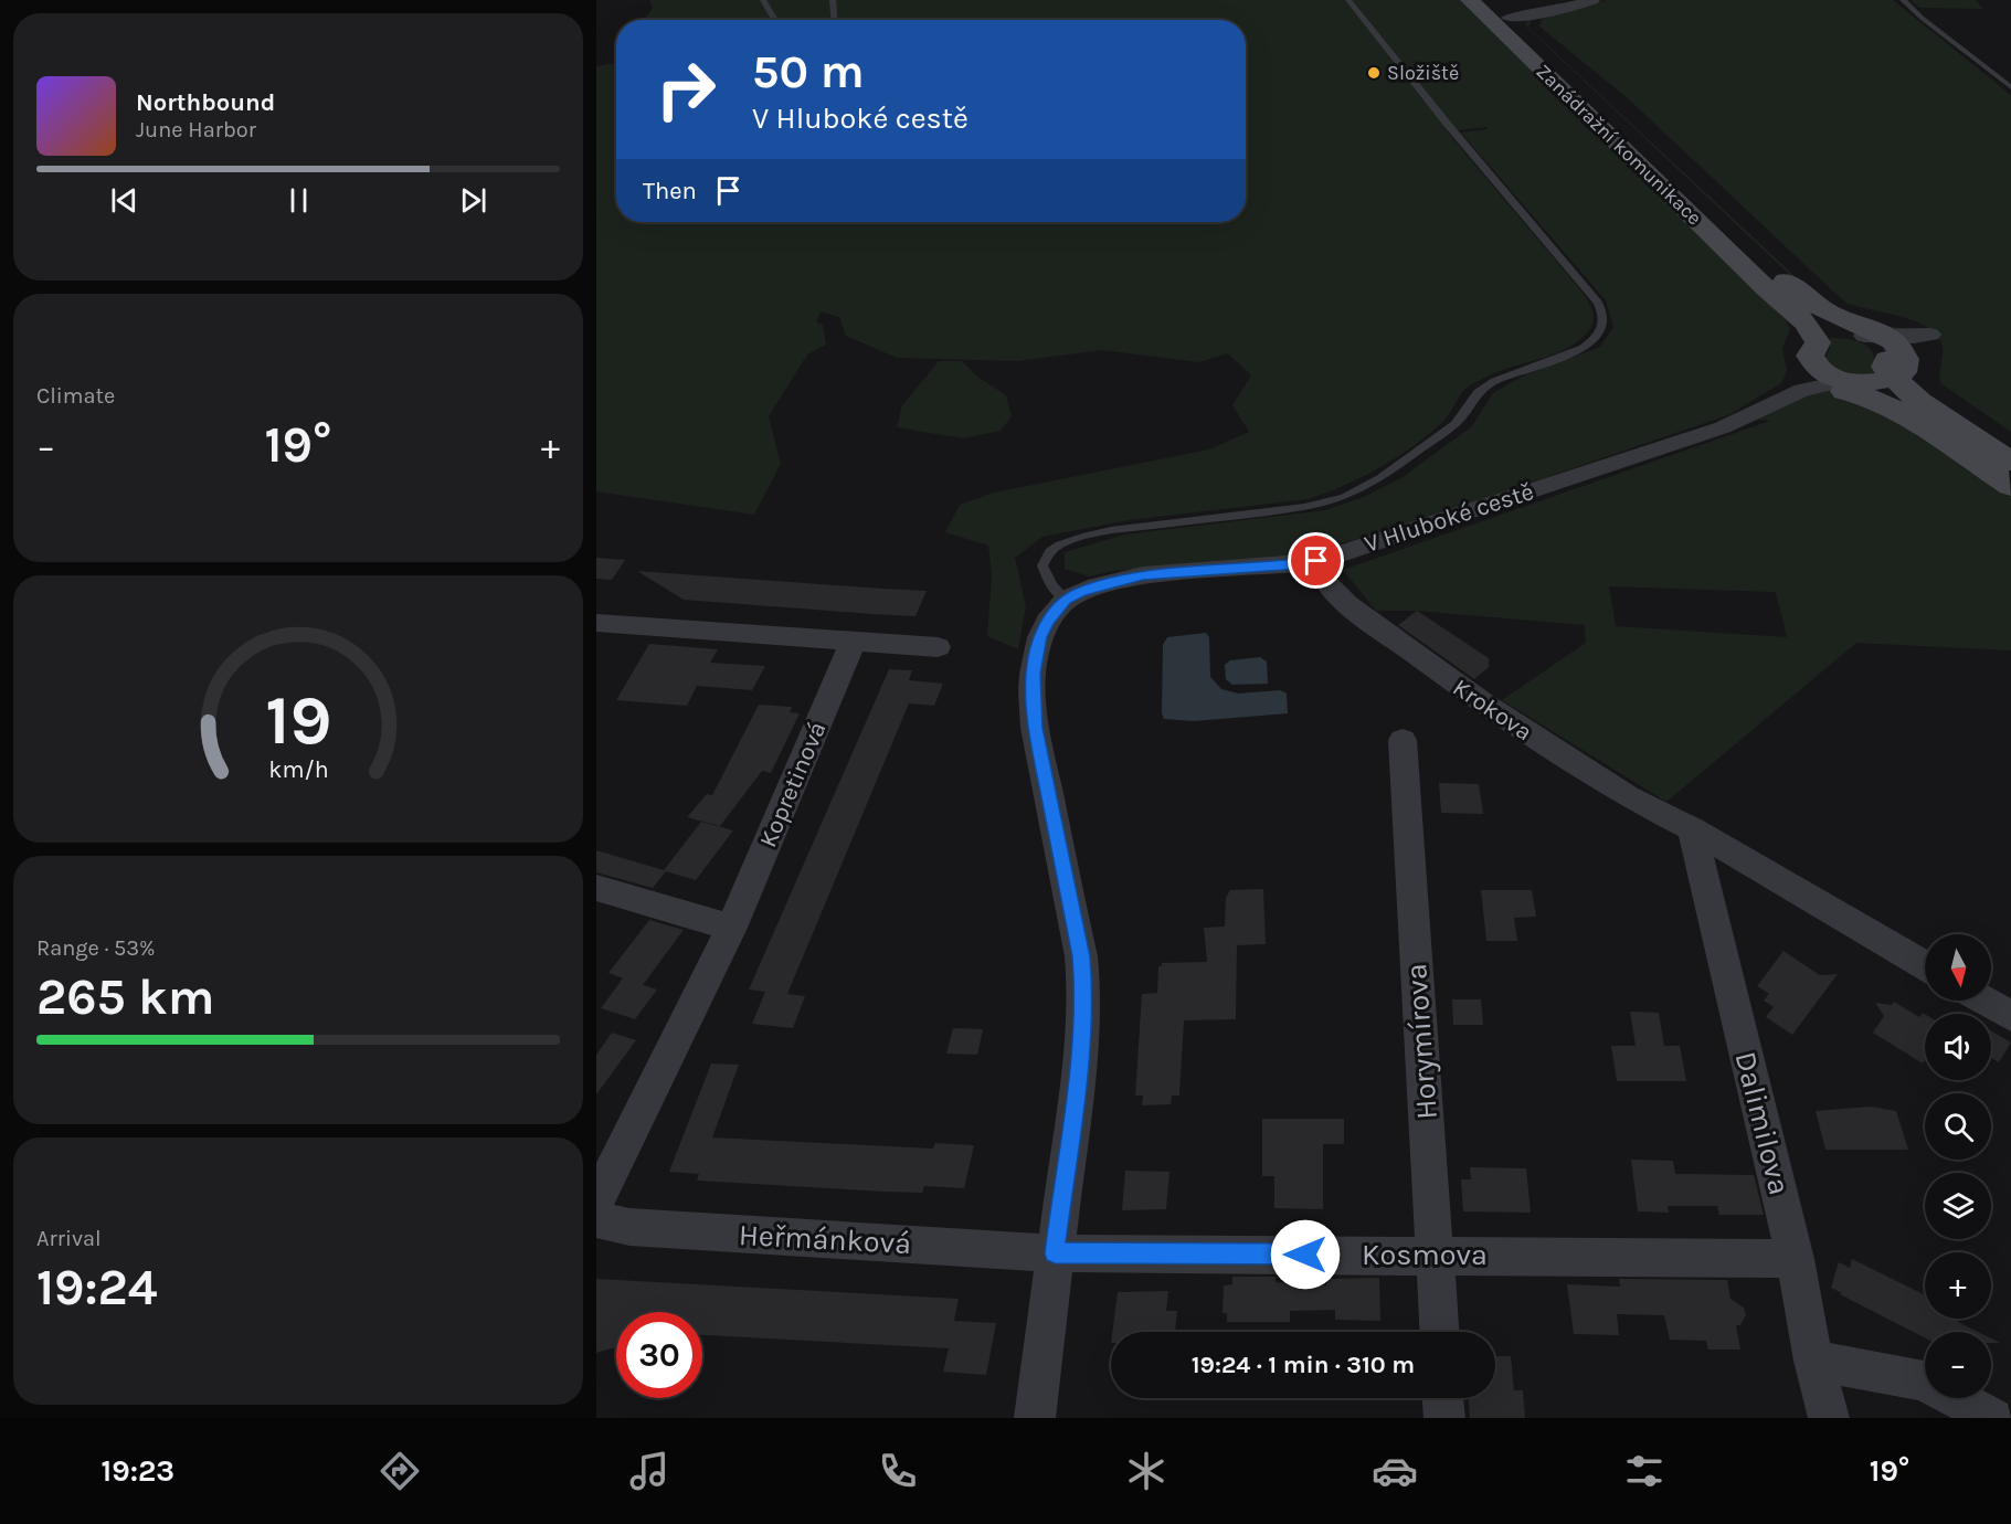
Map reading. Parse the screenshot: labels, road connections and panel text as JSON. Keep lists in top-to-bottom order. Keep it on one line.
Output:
{"streets":{"main road":["Zanádražní komunikace"],"street":["V Hluboké cestě","Krokova","Kopretinová","Horymírova","Dalimilova","Heřmánková","Kosmova"]},"crossings":[["V Hluboké cestě","Krokova"],["Krokova","Dalimilova"],["Horymírova","Kosmova"],["Dalimilova","Kosmova"],["Heřmánková","Kosmova"]],"places":["Složiště"],"north":"bottom","page":{"turn":["50 m","V Hluboké cestě"],"song":["Northbound","June Harbor"],"then":"Then","tile":["Climate",["Range · 53%","265 km"],["Arrival","19:24"]],"heat":["−","19°","+"],"map_buttons":["+","−"],"limit":"30","trip":"19:24 · 1 min · 310 m","tabs":["19:23","19°"],"gauge":["19","km/h"]}}
